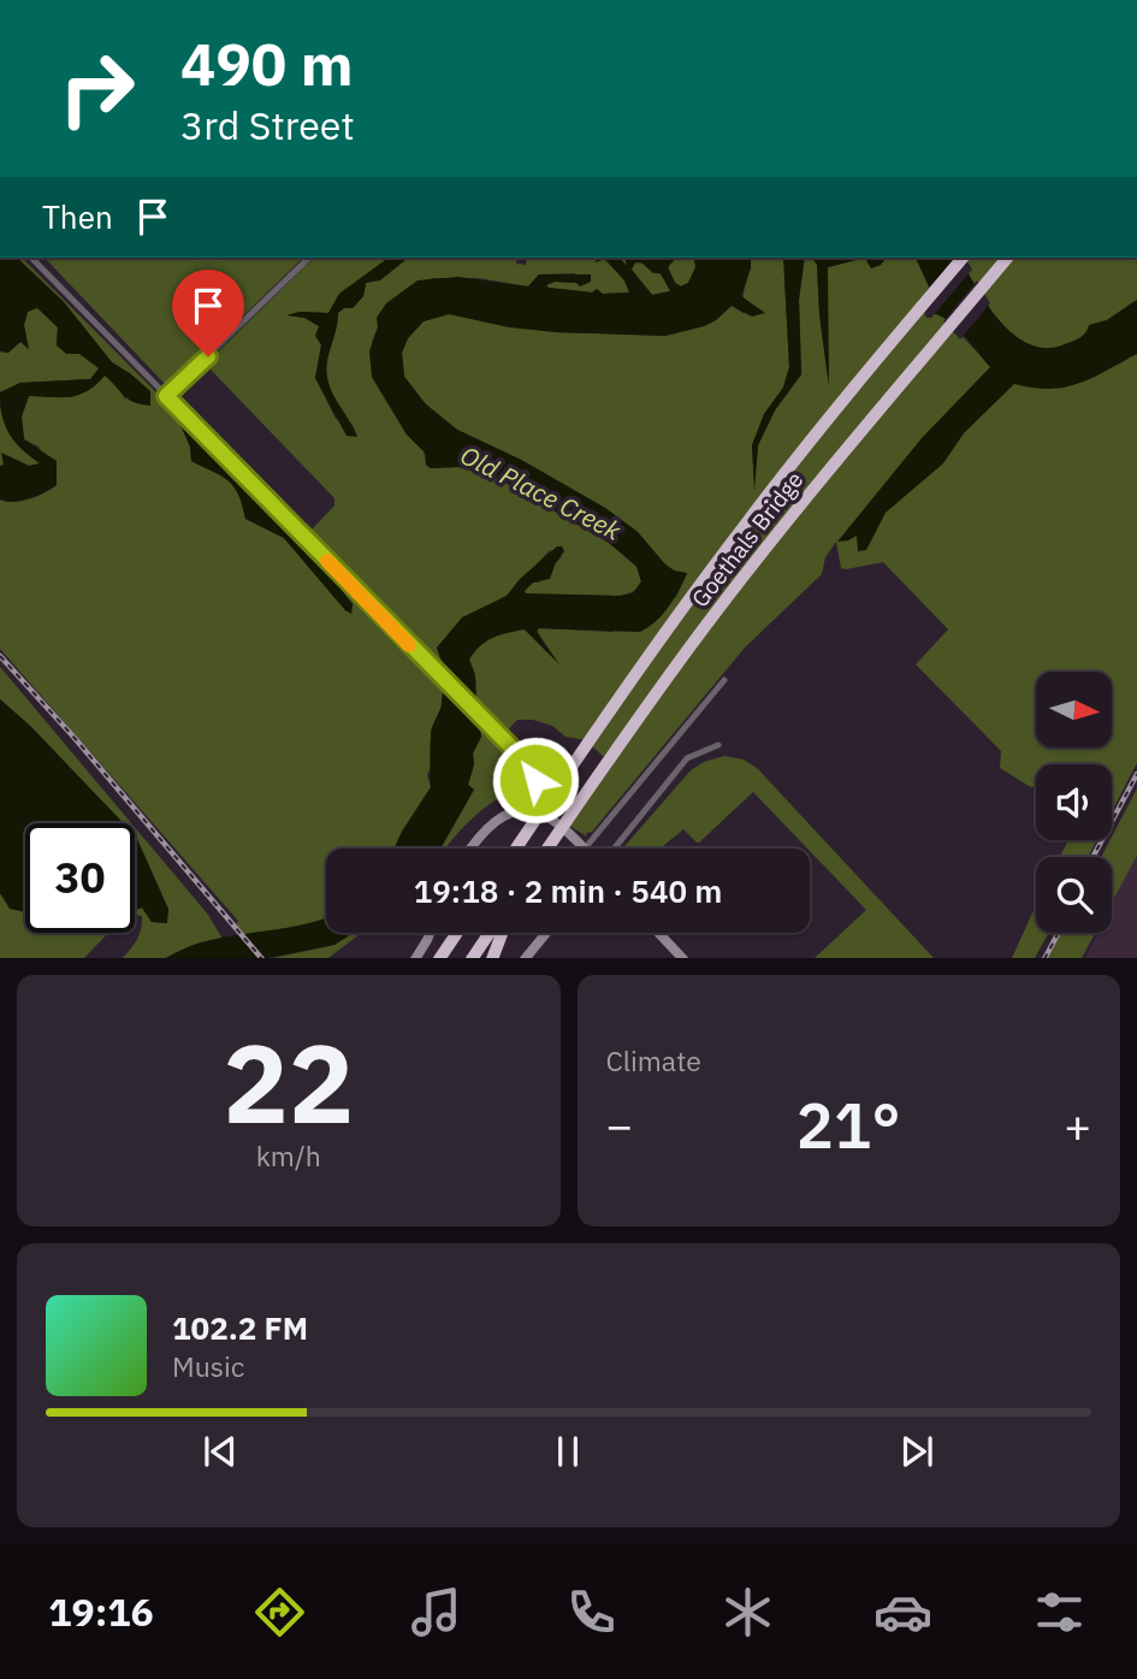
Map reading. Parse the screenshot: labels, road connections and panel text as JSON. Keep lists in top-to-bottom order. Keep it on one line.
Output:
{"streets":{"highway":["Goethals Bridge"]},"water":["Old Place Creek"],"north":"right","page":{"turn":["490 m","3rd Street"],"then":"Then","limit":"30","trip":"19:18 · 2 min · 540 m","tile":[["22","km/h"],"Climate"],"heat":["−","21°","+"],"song":["102.2 FM","Music"],"tabs":"19:16"}}
